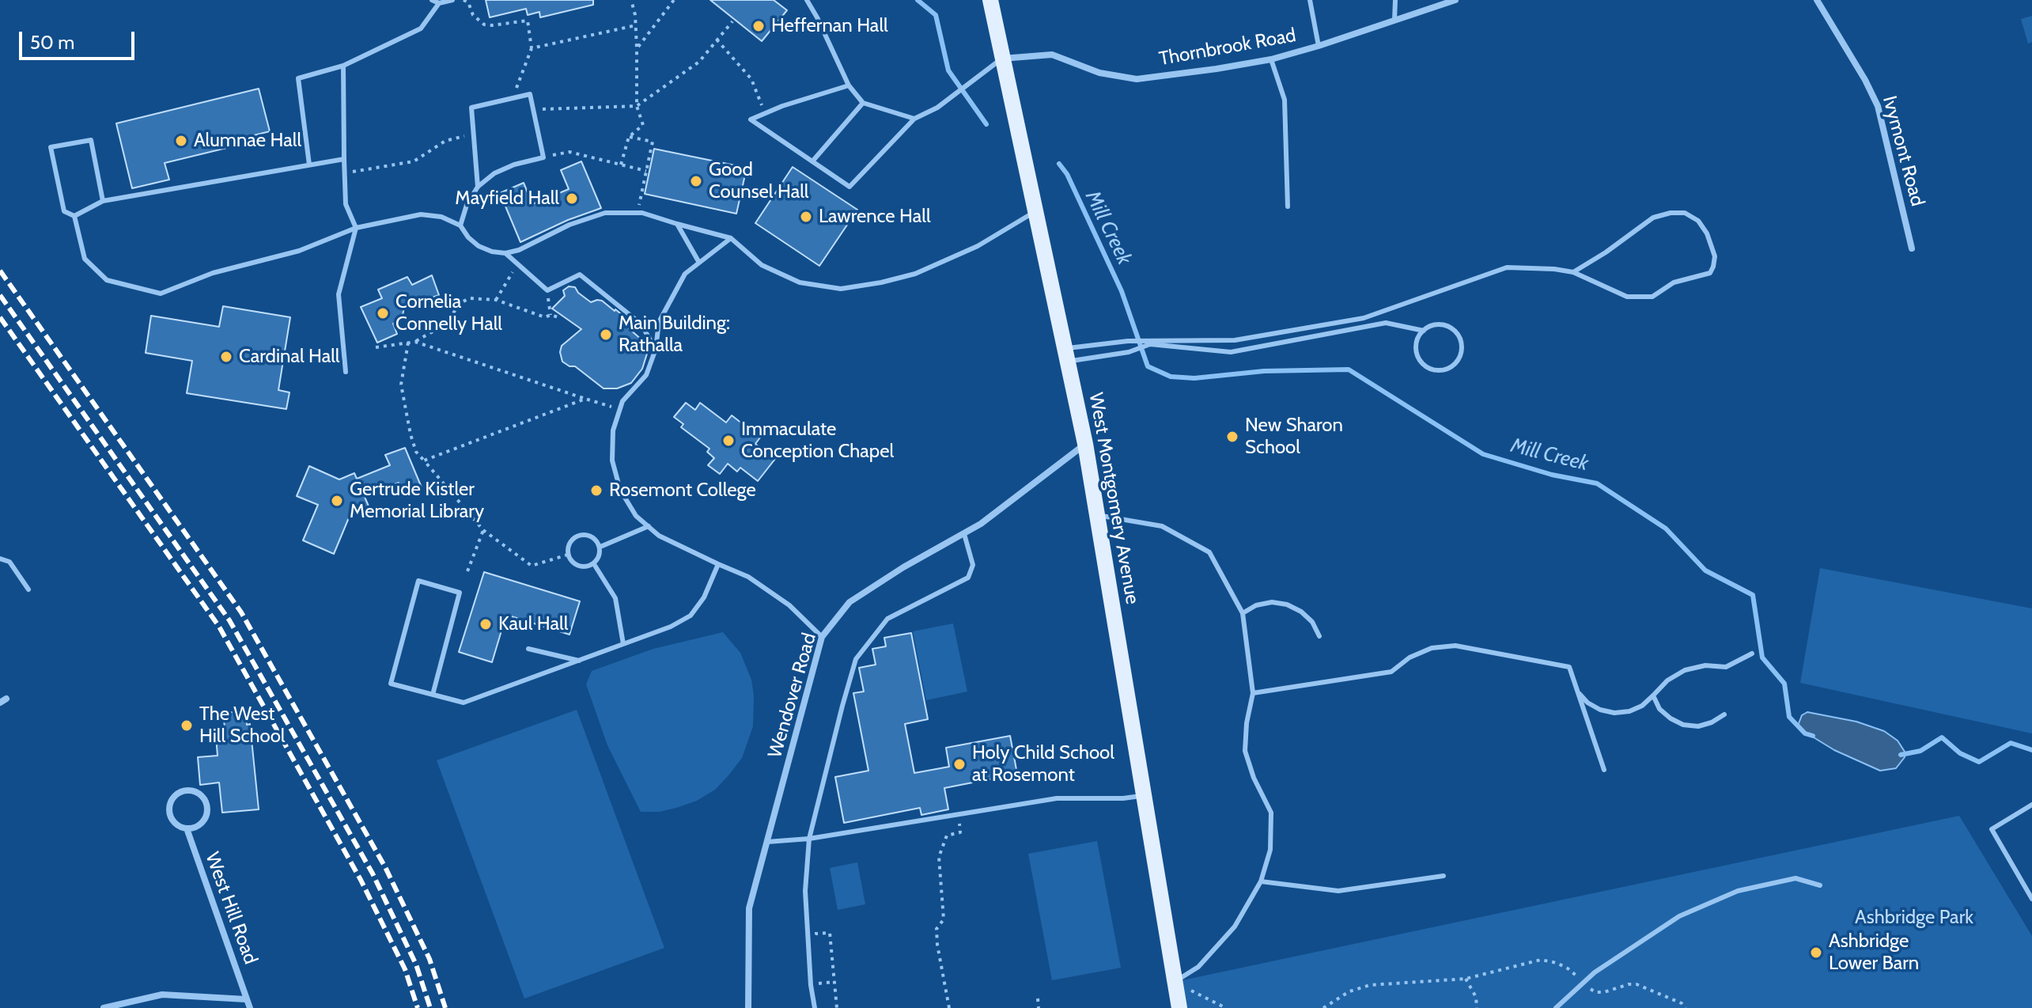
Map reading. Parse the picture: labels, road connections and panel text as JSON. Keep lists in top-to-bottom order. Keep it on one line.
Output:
{"streets":{"main road":["West Montgomery Avenue"],"street":["Thornbrook Road","Ivymont Road","Wendover Road","West Hill Road"]},"crossings":[["Thornbrook Road","West Montgomery Avenue"],["West Montgomery Avenue","Wendover Road"]],"water":["Mill Creek"],"parks":["Ashbridge Park"],"places":["Heffernan Hall","Alumnae Hall","Good Counsel Hall","Mayfield Hall","Lawrence Hall","Cornelia Connelly Hall","Main Building: Rathalla","Cardinal Hall","New Sharon School","Immaculate Conception Chapel","Rosemont College","Gertrude Kistler Memorial Library","Kaul Hall","The West Hill School","Holy Child School at Rosemont","Ashbridge Lower Barn"],"scale_bar":"50 m"}
